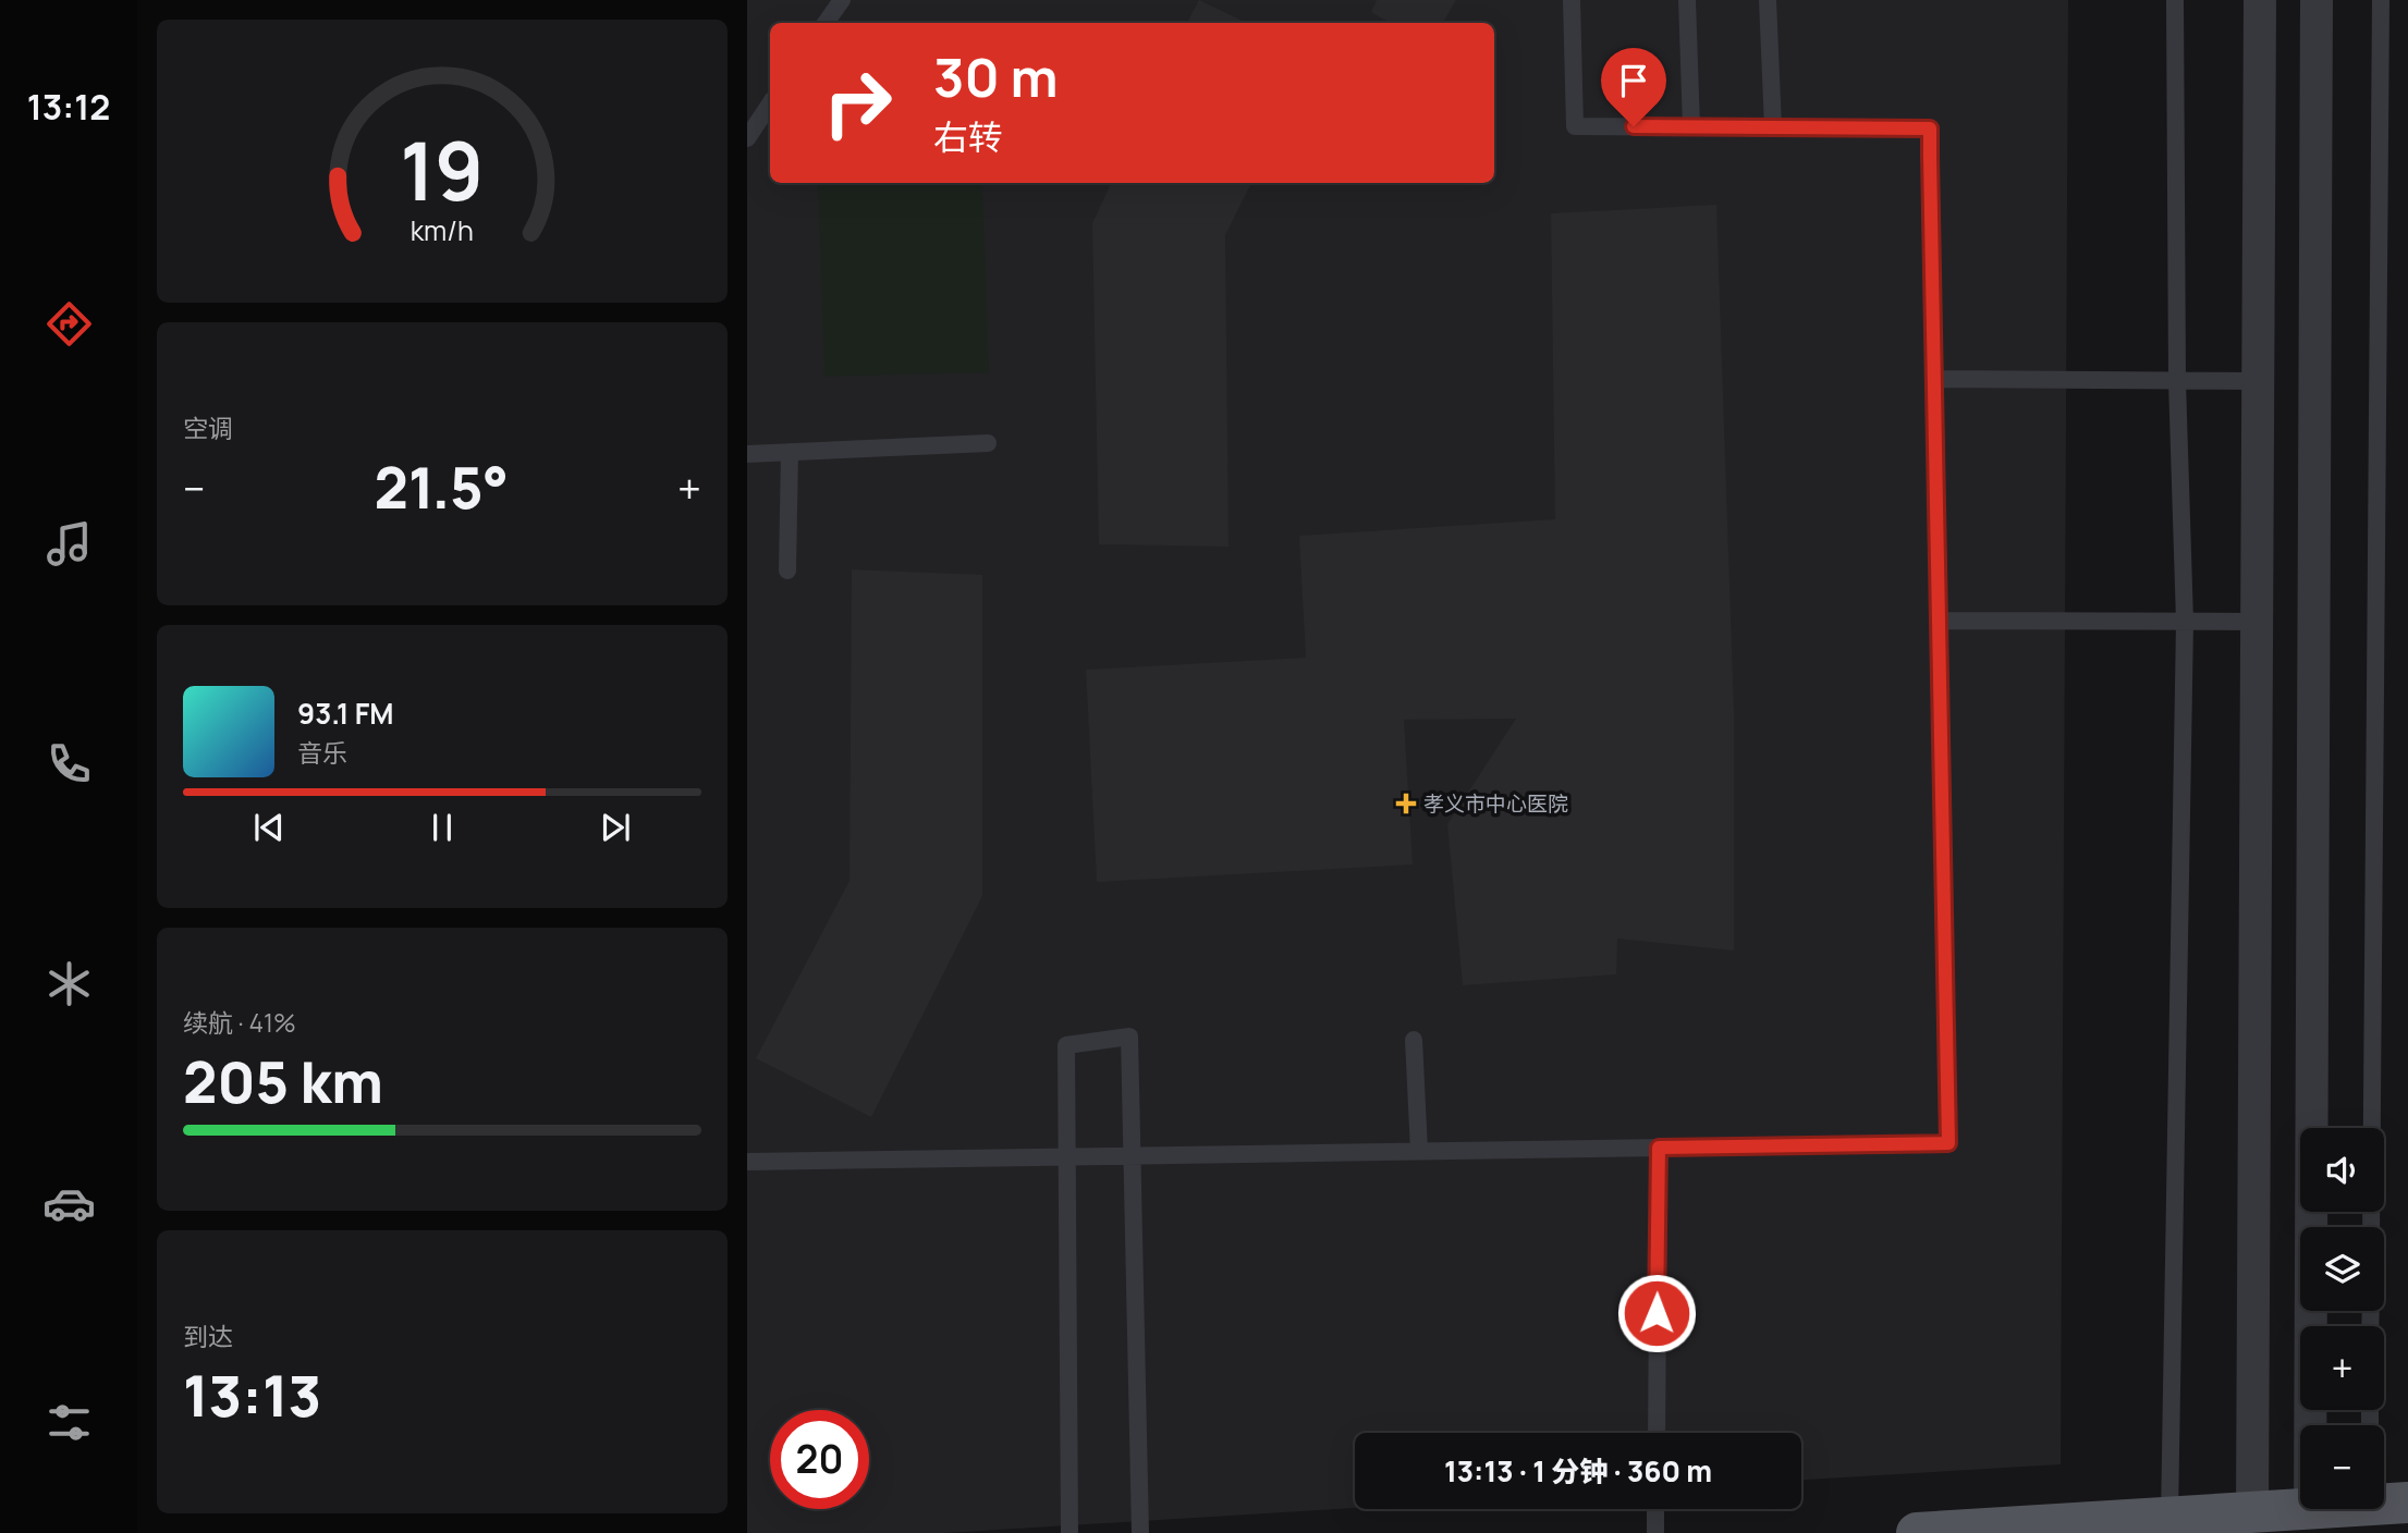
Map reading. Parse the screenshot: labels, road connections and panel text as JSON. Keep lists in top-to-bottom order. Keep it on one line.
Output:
{"places":{"health":["孝义市中心医院"]},"page":{"tabs":"13:12","turn":["30 m","右转"],"tile":["空调",["续航 · 41%","205 km"],["到达","13:13"]],"heat":["−","21.5°","+"],"song":["93.1 FM","音乐"],"map_buttons":["+","−"],"limit":"20","trip":"13:13 · 1 分钟 · 360 m","gauge":["19","km/h"]}}
